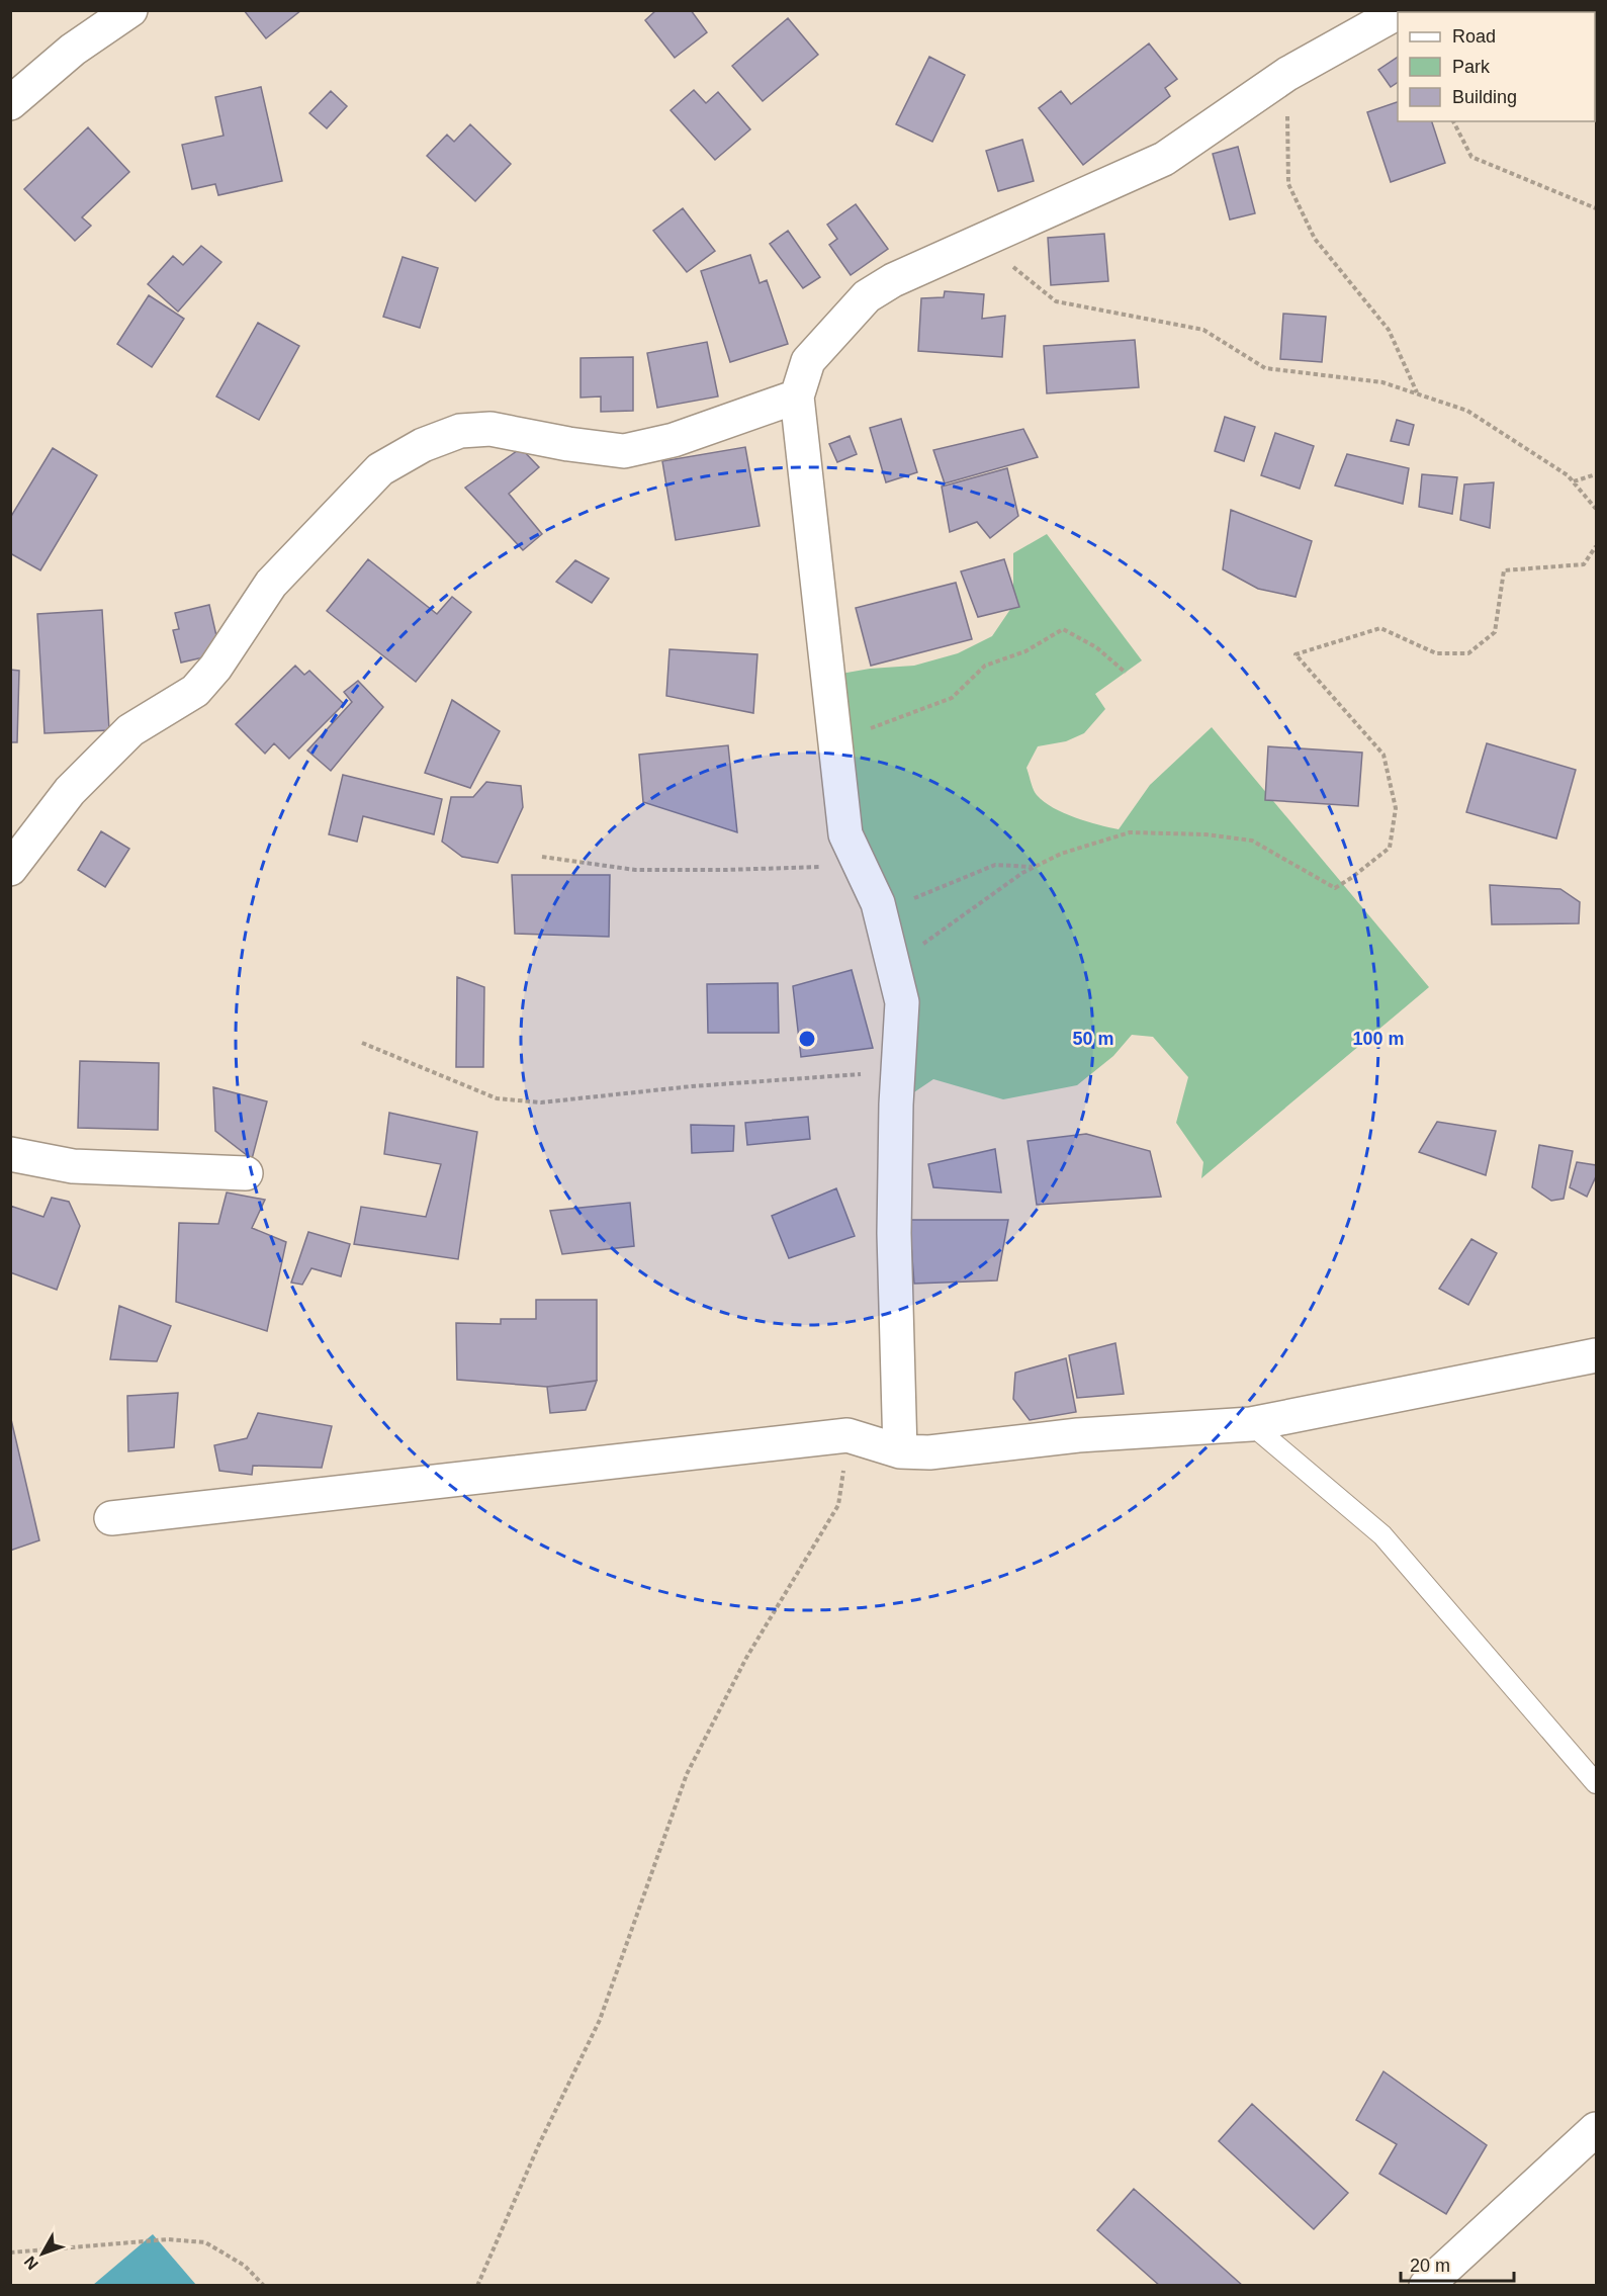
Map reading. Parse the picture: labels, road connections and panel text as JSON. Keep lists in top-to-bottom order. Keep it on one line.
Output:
{"legend":["Road","Park","Building"],"scale_bar":"20 m","north":"bottom left","rings":["50 m","100 m"]}
